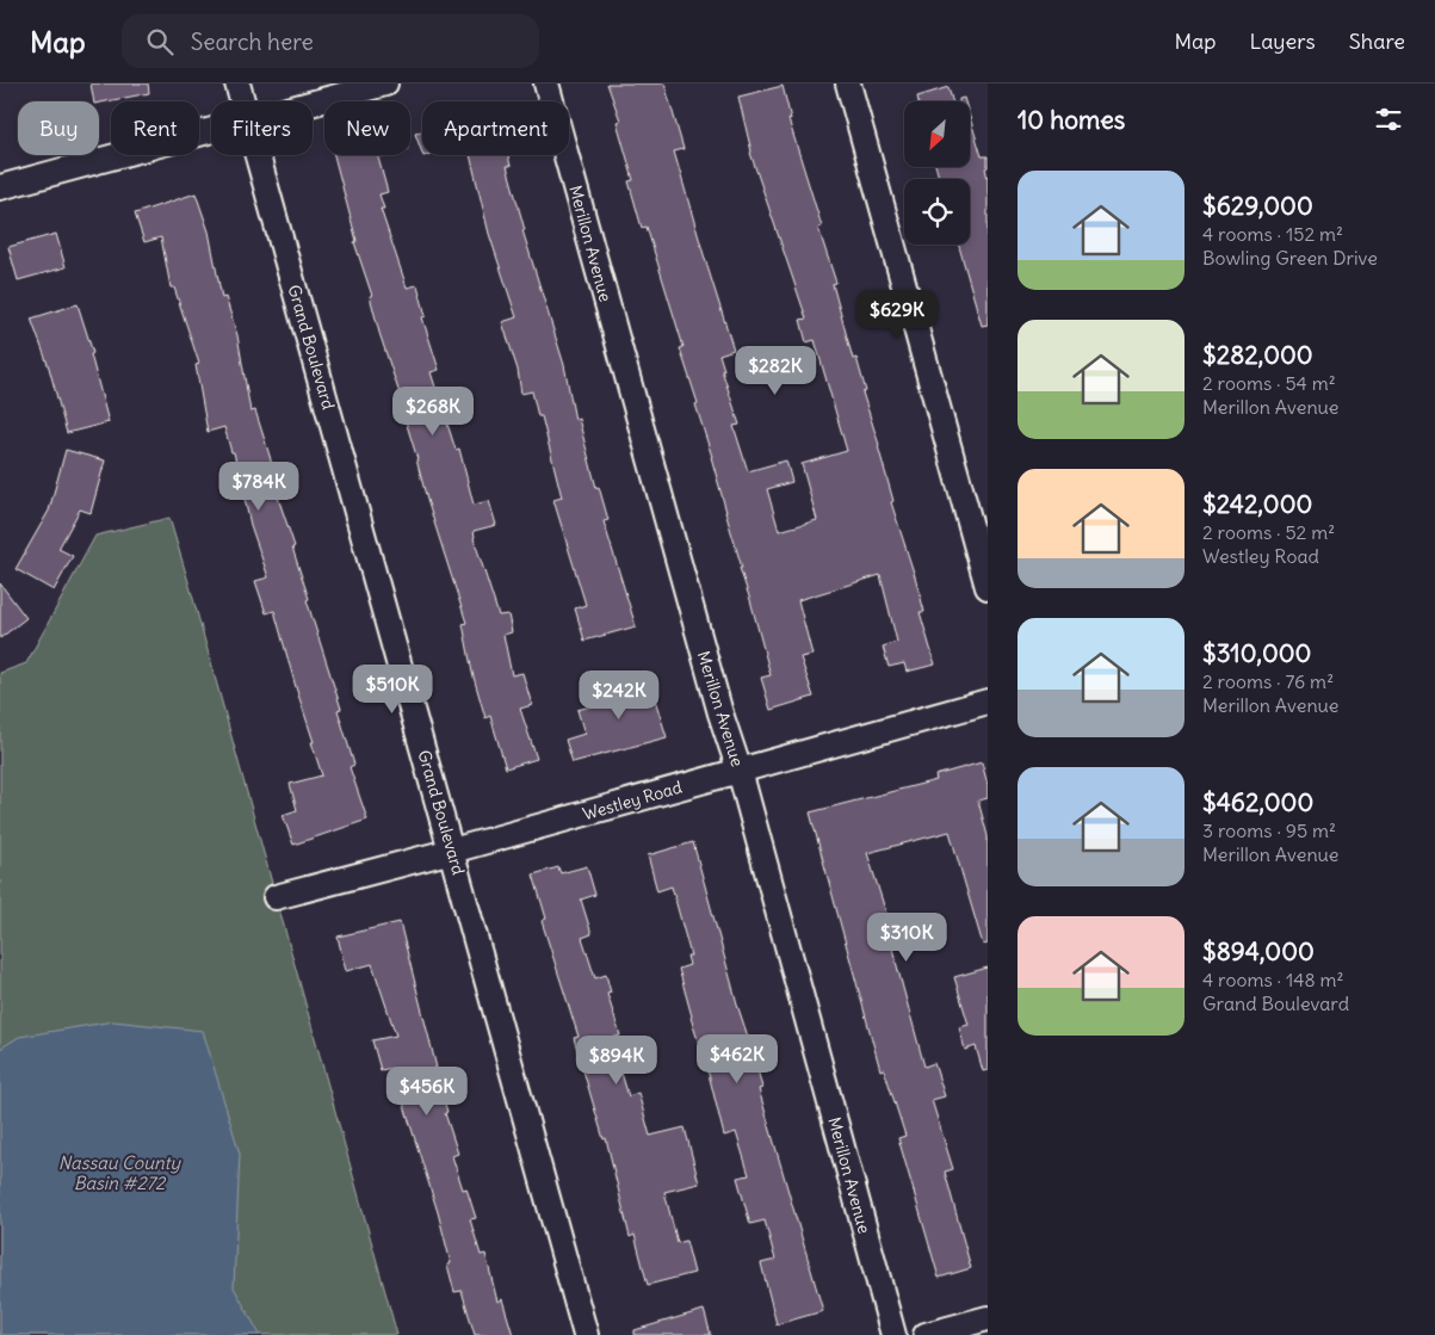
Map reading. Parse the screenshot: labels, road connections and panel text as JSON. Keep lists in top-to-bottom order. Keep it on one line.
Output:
{"streets":{"street":["Merillon Avenue","Grand Boulevard","Westley Road"]},"crossings":[["Merillon Avenue","Westley Road"],["Grand Boulevard","Westley Road"]],"water":["Nassau County Basin #272"],"north":"bottom left","page":{"header":"Map","search":"Search here","nav":["Map","Layers","Share"],"heading":"10 homes","chip":["Buy","Rent","Filters","New","Apartment"],"list":[{"name":"$629,000","note":"4 rooms · 152 m² · Bowling Green Drive"},{"name":"$282,000","note":"2 rooms · 54 m² · Merillon Avenue"},{"name":"$242,000","note":"2 rooms · 52 m² · Westley Road"},{"name":"$310,000","note":"2 rooms · 76 m² · Merillon Avenue"},{"name":"$462,000","note":"3 rooms · 95 m² · Merillon Avenue"},{"name":"$894,000","note":"4 rooms · 148 m² · Grand Boulevard"}],"price":["$629K","$282K","$268K","$784K","$510K","$242K","$310K","$462K","$894K","$456K"]}}
